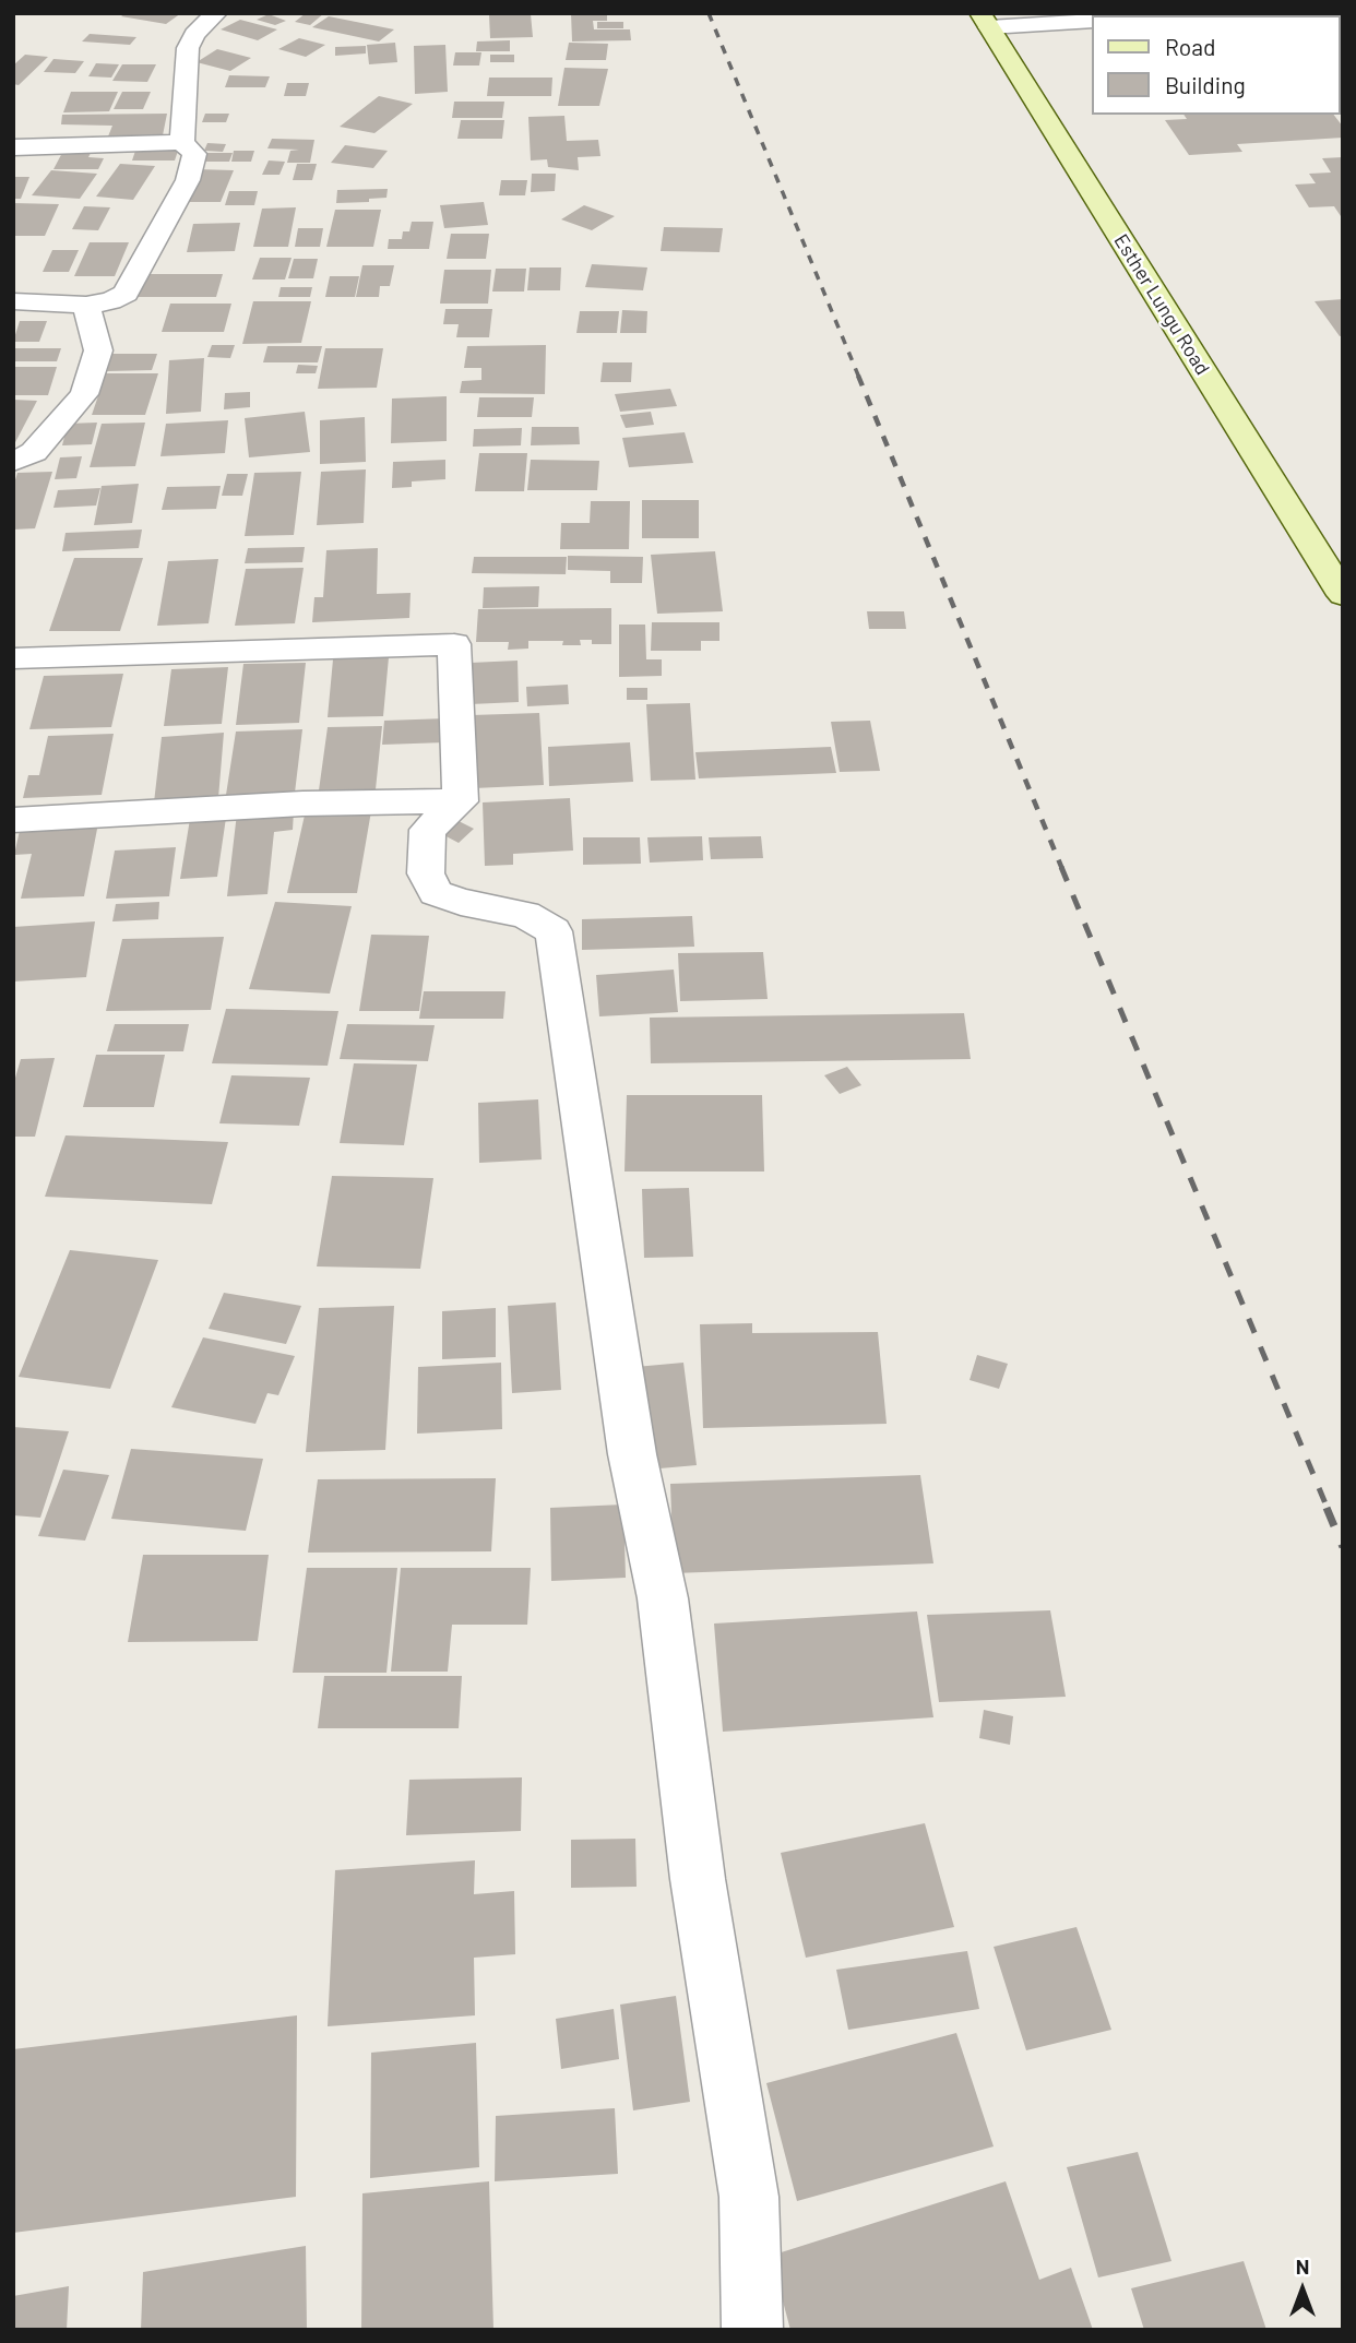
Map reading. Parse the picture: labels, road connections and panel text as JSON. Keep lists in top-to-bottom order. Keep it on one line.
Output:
{"streets":{"street":["Esther Lungu Road"]},"legend":["Road","Building"],"north":"top"}
